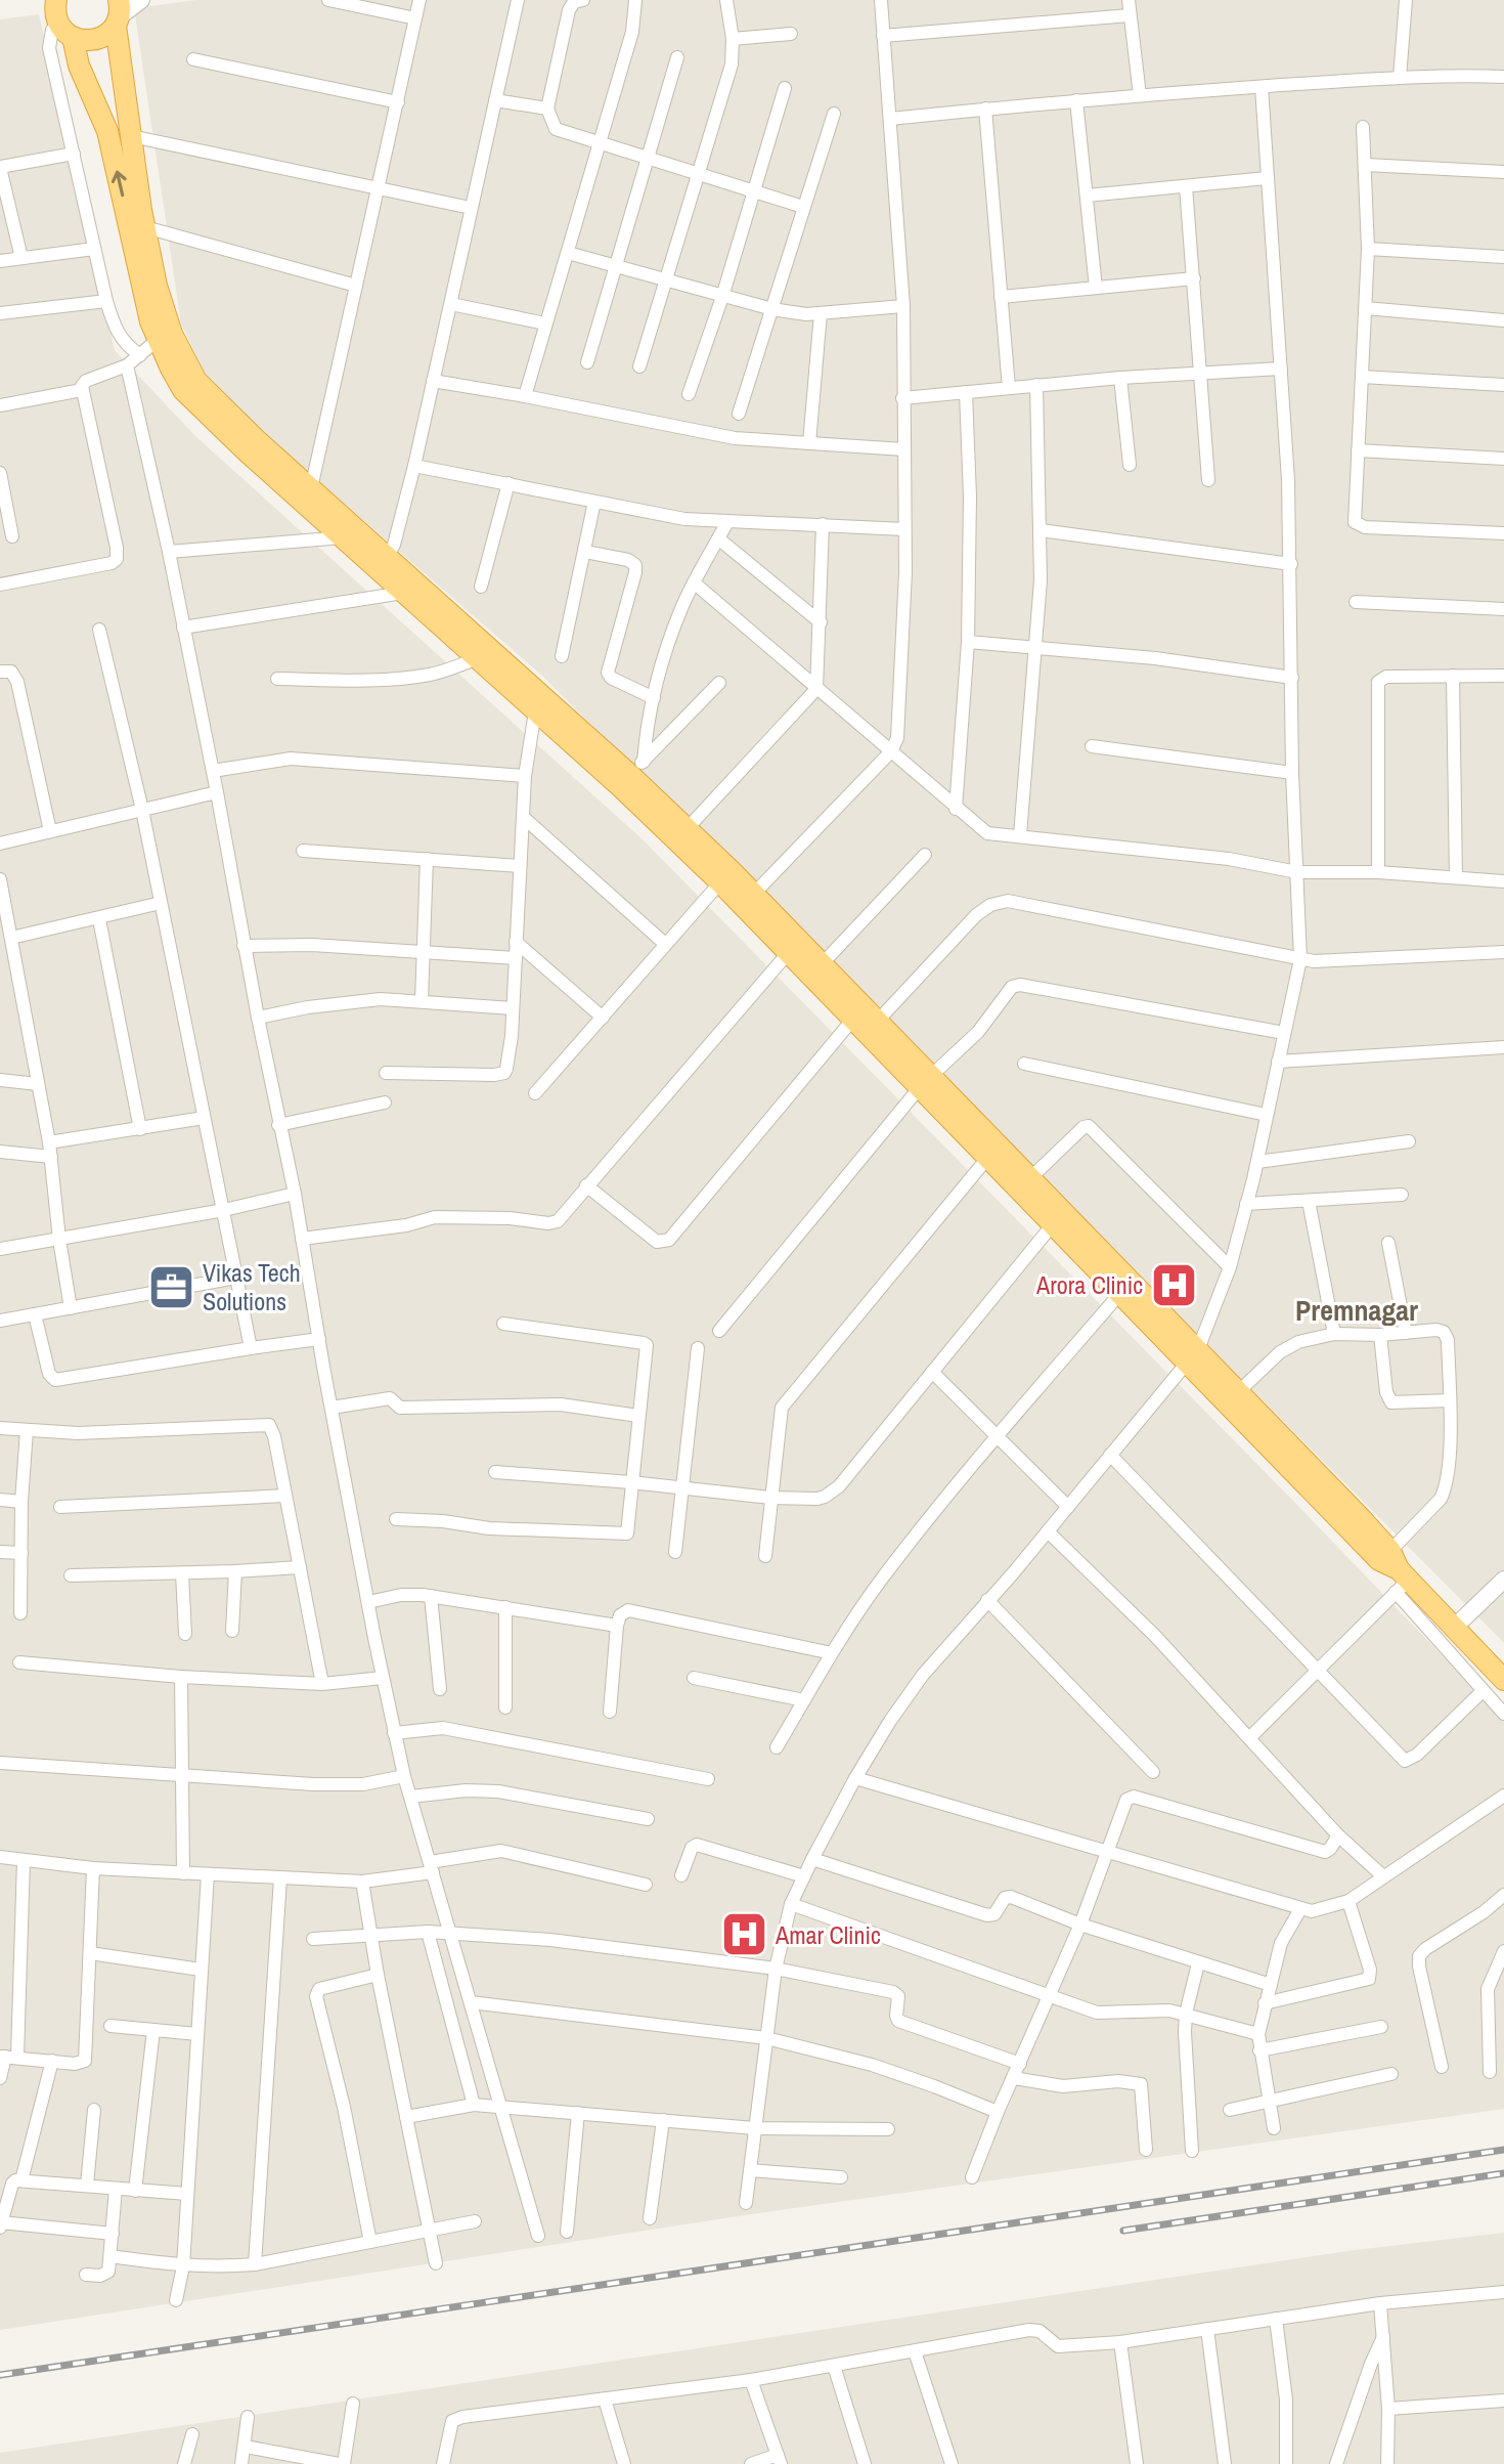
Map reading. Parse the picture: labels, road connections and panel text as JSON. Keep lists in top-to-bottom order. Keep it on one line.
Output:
{"districts":["Premnagar"],"places":{"hospital":["Arora Clinic","Amar Clinic"],"office":["Vikas Tech Solutions"]}}
